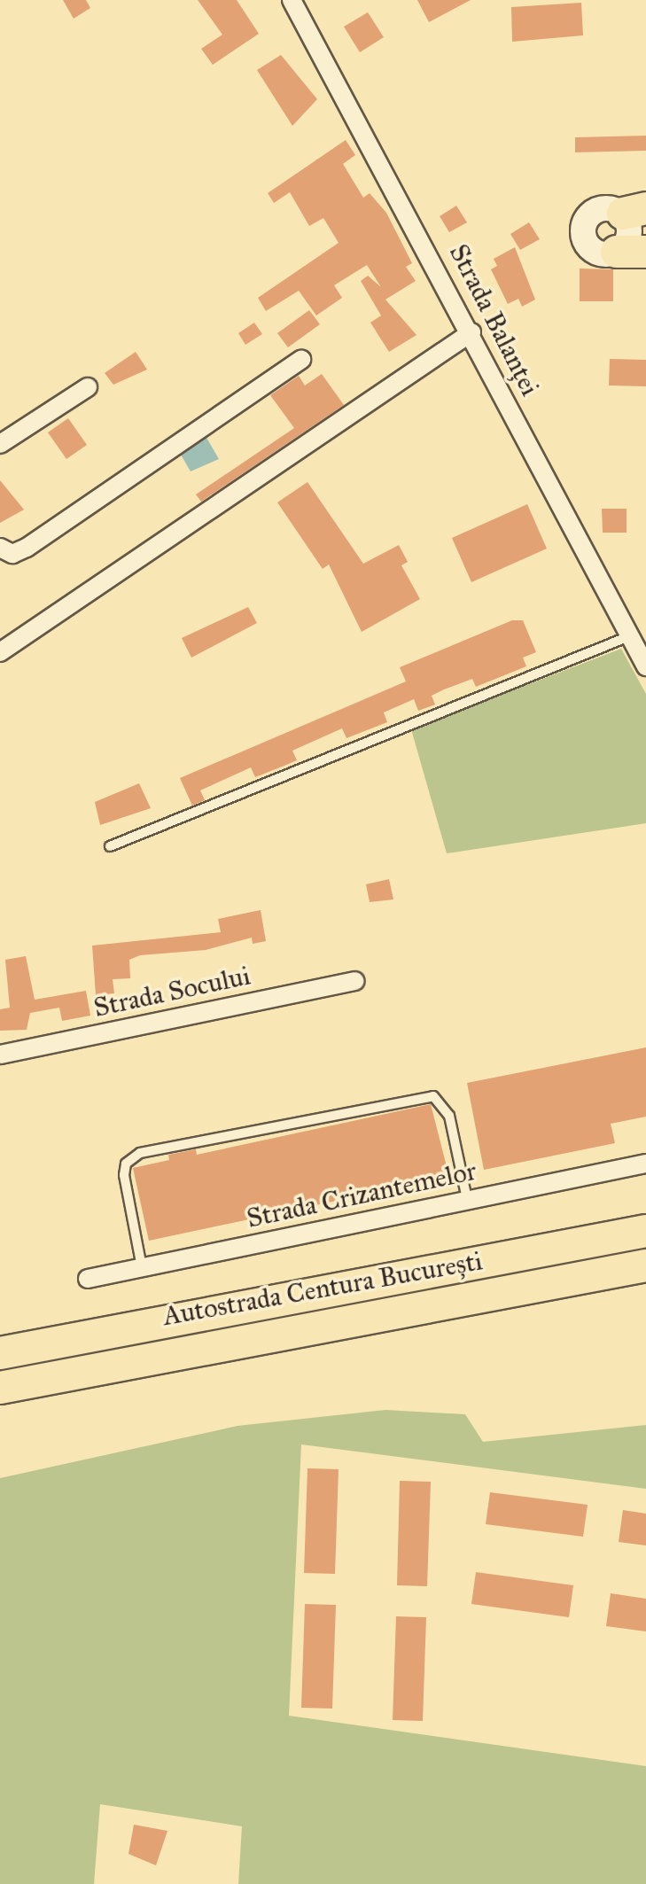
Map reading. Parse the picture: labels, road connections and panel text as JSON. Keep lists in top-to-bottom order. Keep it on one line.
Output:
{"streets":{"highway":["Autostrada Centura București"],"street":["Strada Balanței","Strada Socului","Strada Crizantemelor"]}}
